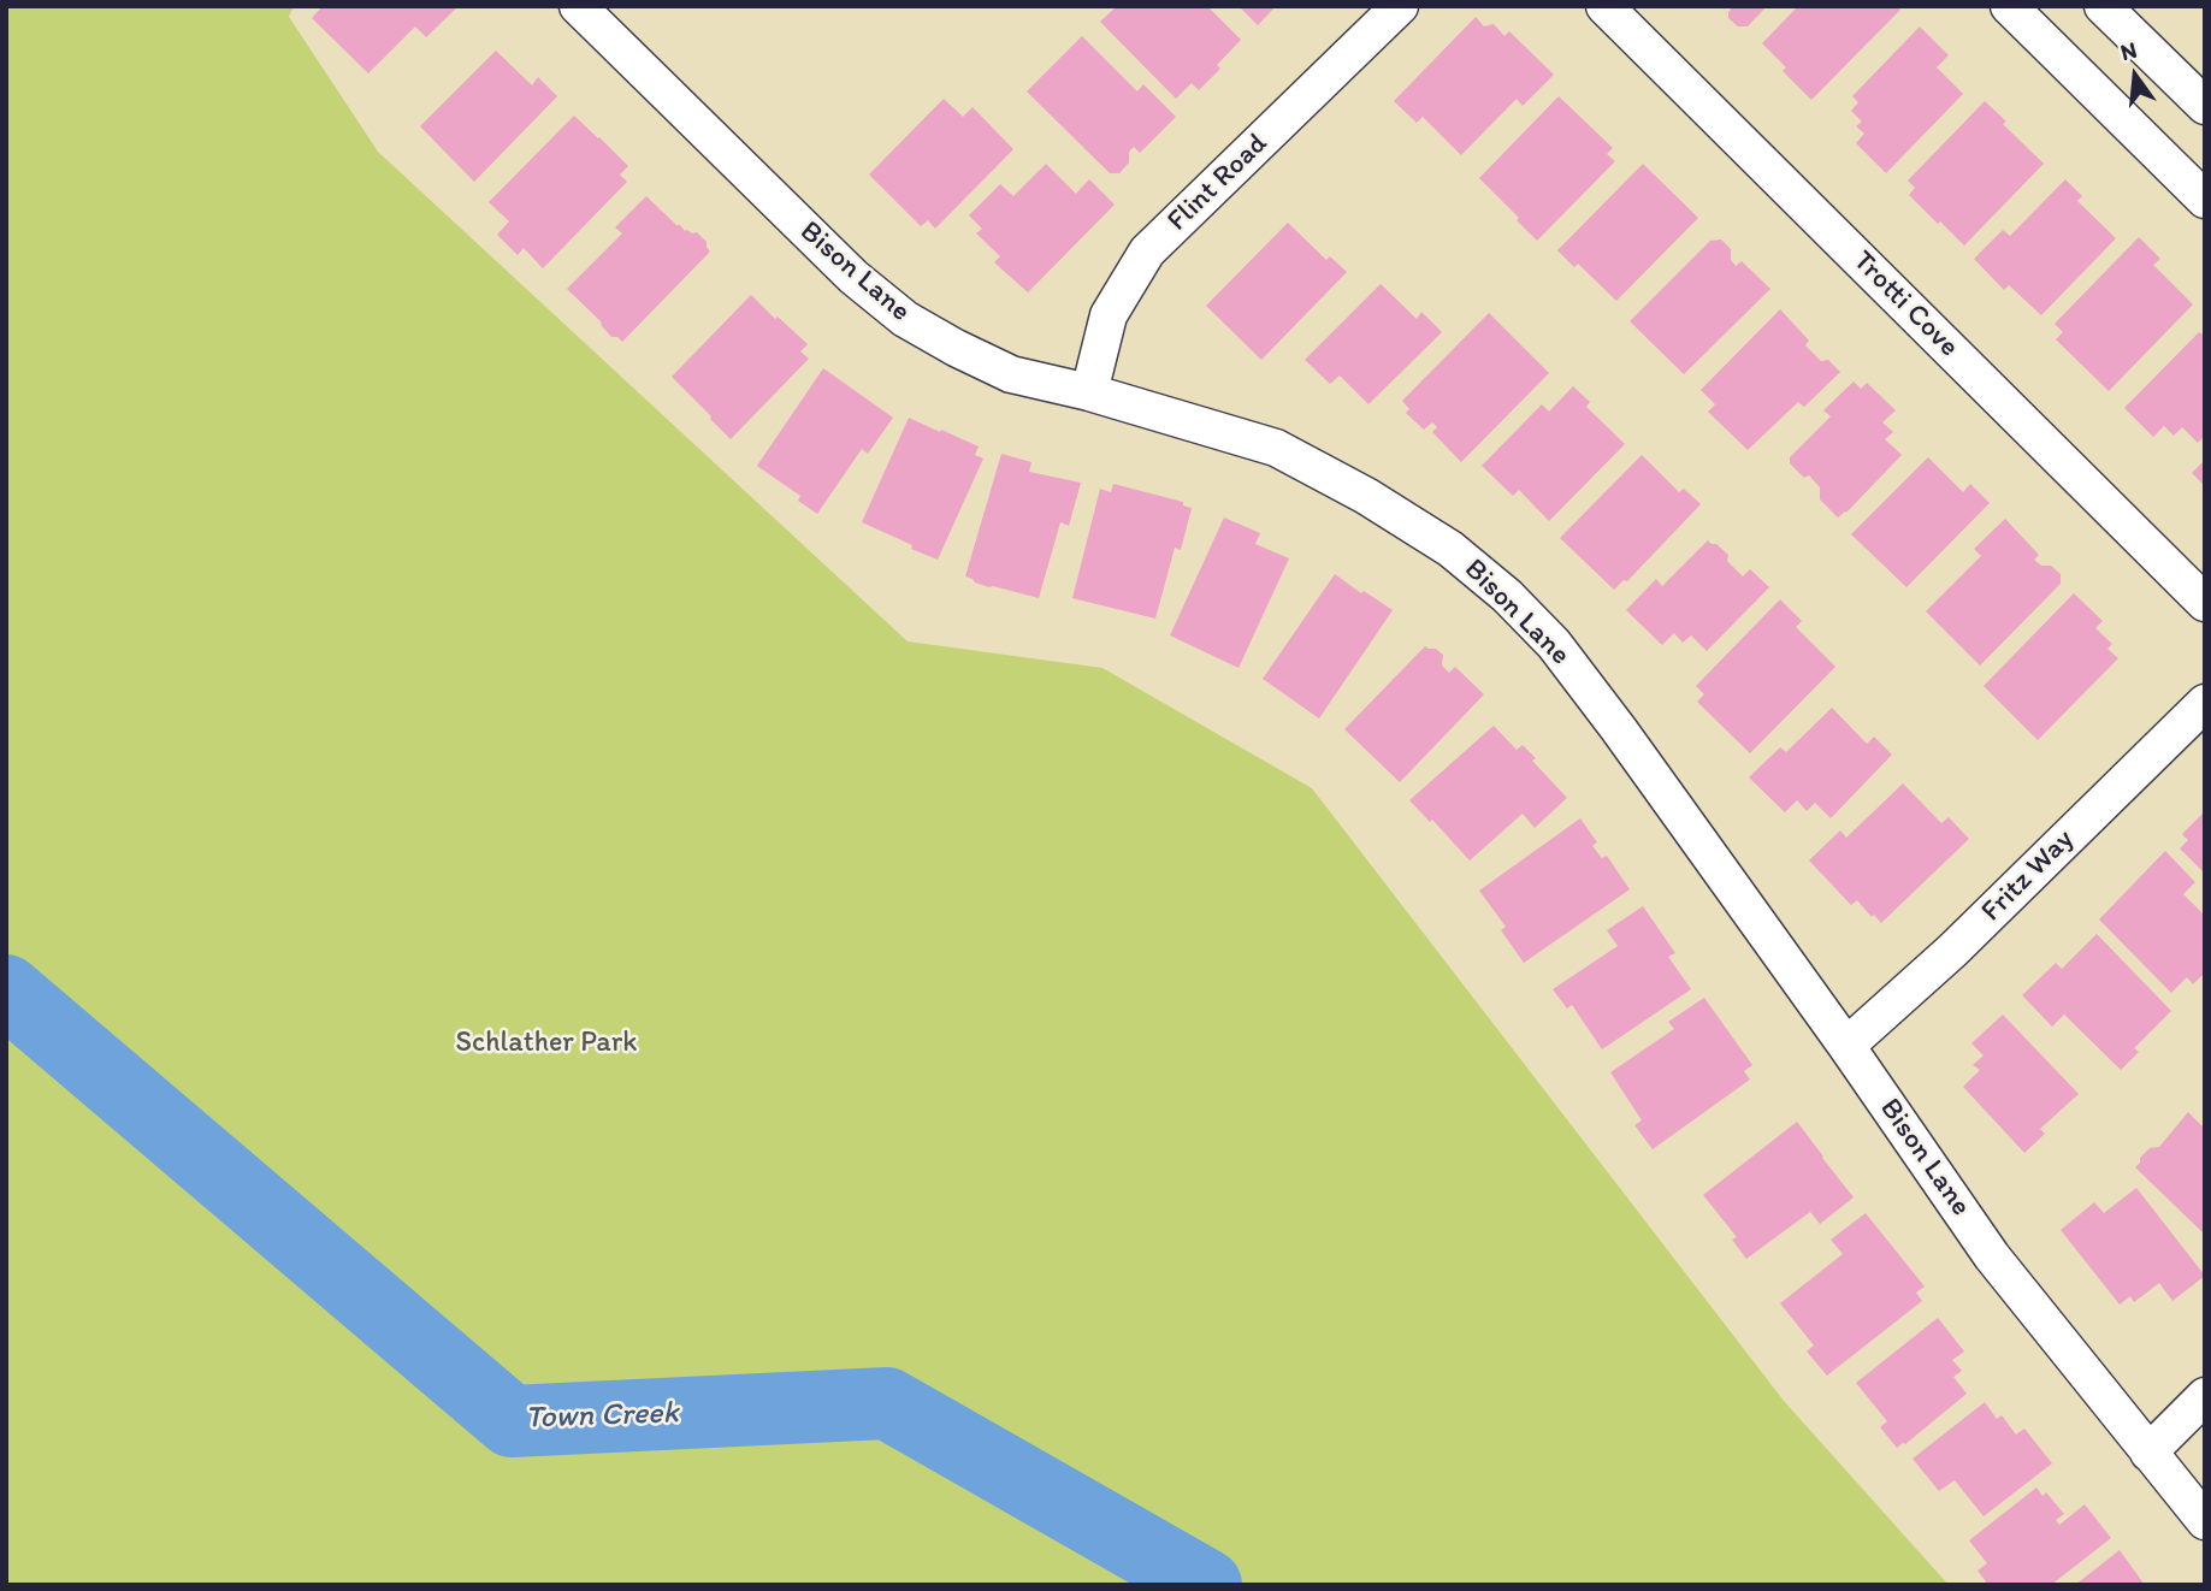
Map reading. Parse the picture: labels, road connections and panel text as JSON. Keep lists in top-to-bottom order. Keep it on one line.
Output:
{"streets":{"street":["Flint Road","Bison Lane","Trotti Cove","Fritz Way"]},"crossings":[["Flint Road","Bison Lane"],["Bison Lane","Fritz Way"]],"water":["Town Creek"],"parks":["Schlather Park"],"north":"top"}
